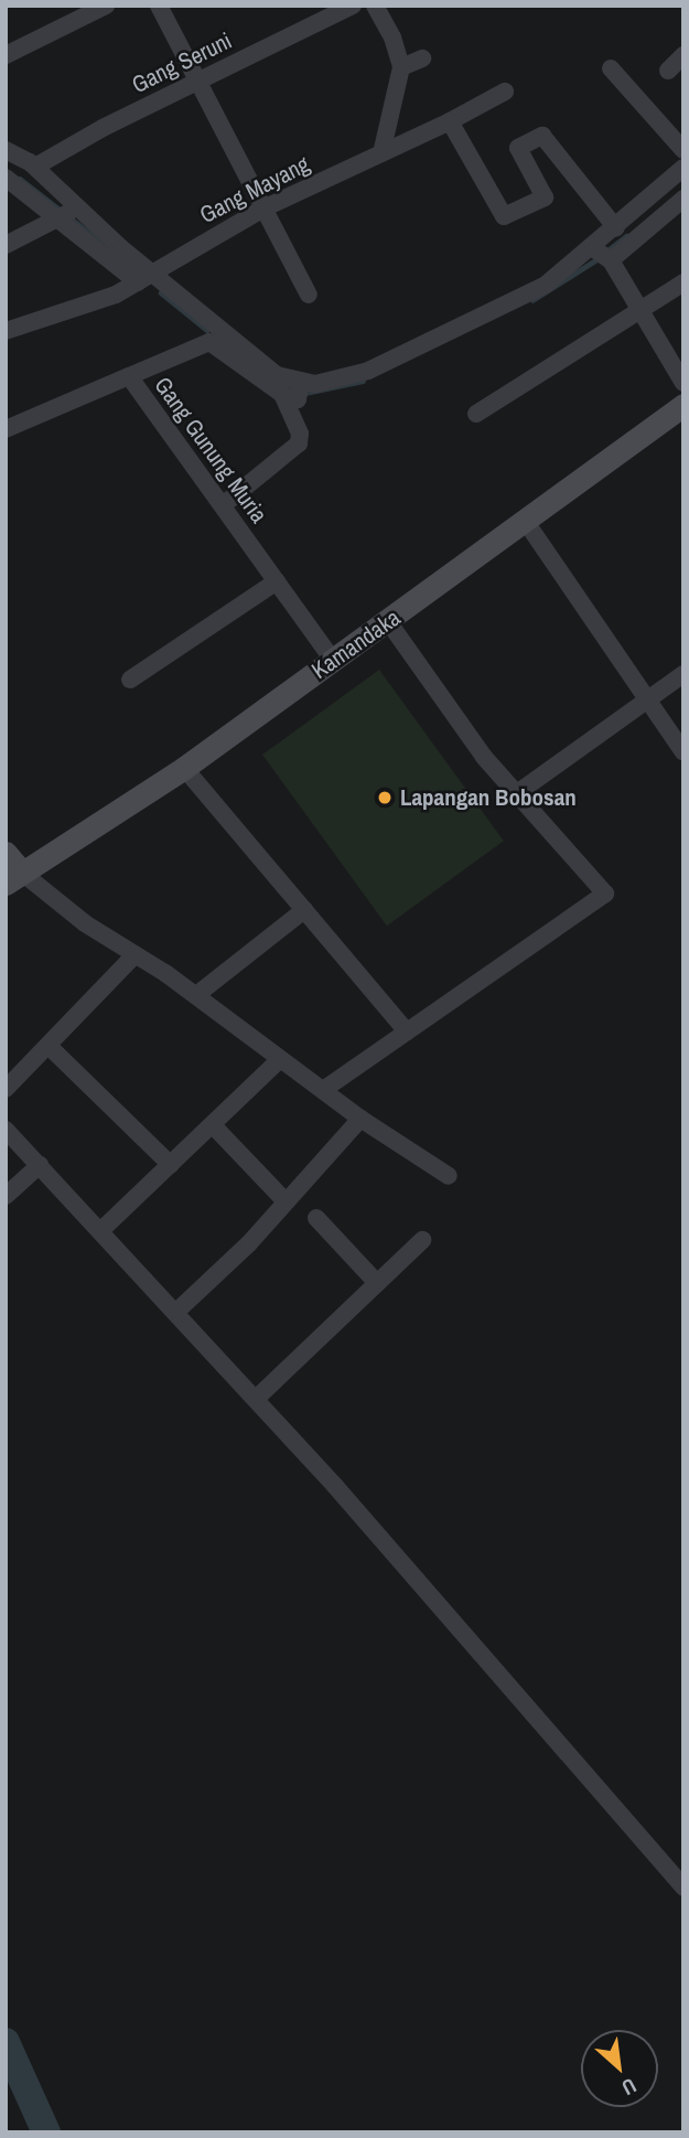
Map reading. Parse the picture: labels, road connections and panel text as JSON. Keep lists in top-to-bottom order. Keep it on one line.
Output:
{"streets":{"street":["Gang Seruni","Gang Mayang","Gang Gunung Muria","Kamandaka"]},"crossings":[["Gang Gunung Muria","Kamandaka"]],"places":["Lapangan Bobosan"],"north":"bottom right"}
